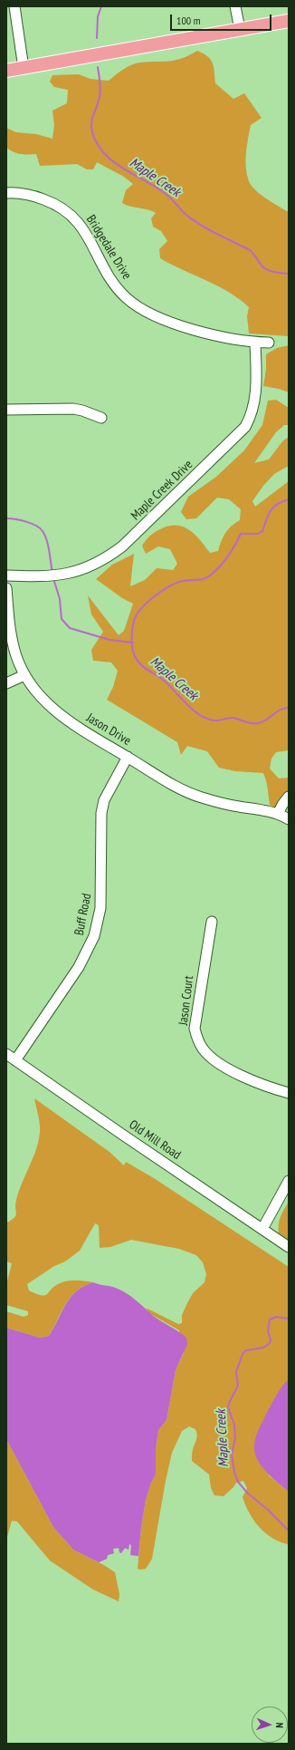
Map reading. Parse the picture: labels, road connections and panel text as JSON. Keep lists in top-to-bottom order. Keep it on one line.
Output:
{"streets":{"street":["Bridgedale Drive","Maple Creek Drive","Jason Drive","Buff Road","Jason Court","Old Mill Road"]},"crossings":[["Bridgedale Drive","Maple Creek Drive"],["Jason Drive","Buff Road"],["Buff Road","Old Mill Road"]],"water":["Maple Creek"],"scale_bar":"100 m","north":"right"}
